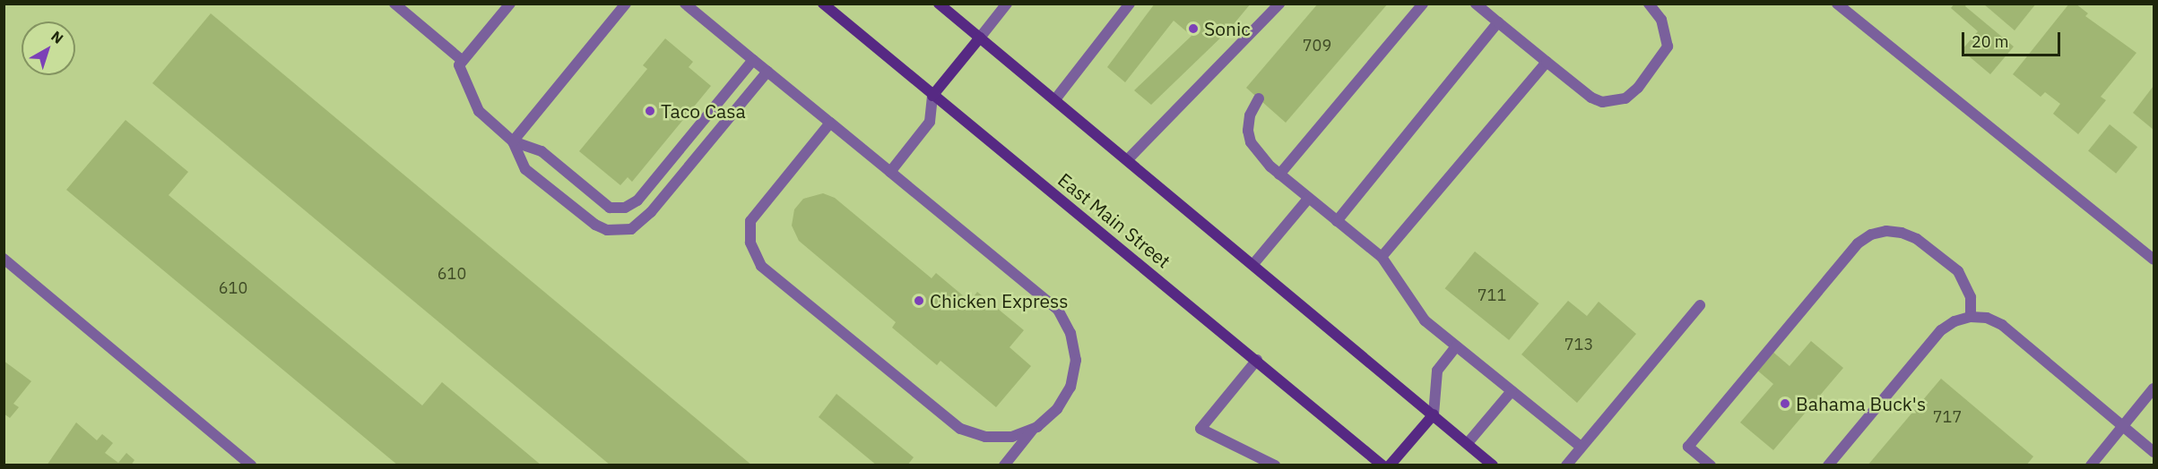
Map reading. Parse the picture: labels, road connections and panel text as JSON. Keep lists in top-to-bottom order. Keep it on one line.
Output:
{"streets":{"main road":["East Main Street"]},"places":["Sonic","Taco Casa","Chicken Express","Bahama Buck's"],"house_numbers":["709","610","610","711","713","717"],"scale_bar":"20 m","north":"top right"}
